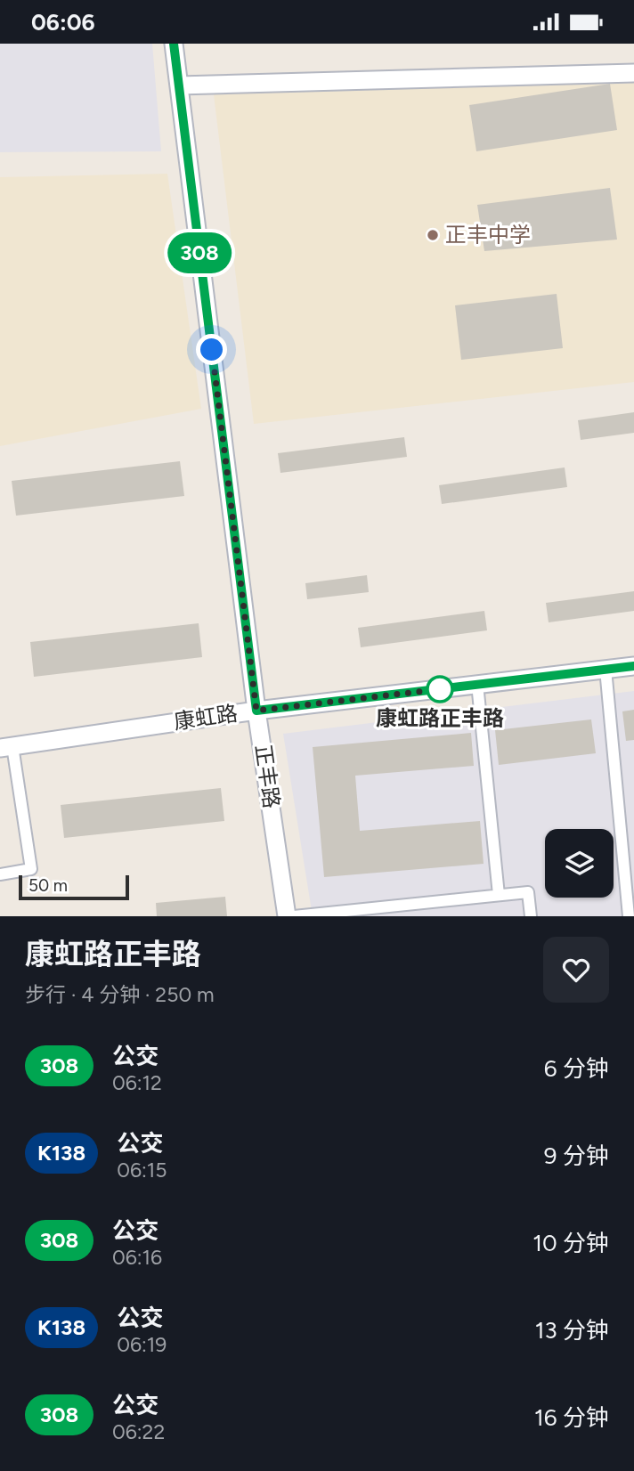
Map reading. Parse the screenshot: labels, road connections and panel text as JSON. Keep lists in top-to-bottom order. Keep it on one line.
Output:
{"streets":{"street":["康虹路","正丰路"]},"crossings":[["康虹路","正丰路"]],"places":["正丰中学","康虹路正丰路"],"lines":["bus line 308"],"scale_bar":"50 m","page":{"status":"06:06","on_map":"308","scale":"50 m","heading":["康虹路正丰路","步行 · 4 分钟 · 250 m"],"list":[{"mark":"308","name":"公交","note":"06:12","value":"6 分钟"},{"mark":"K138","name":"公交","note":"06:15","value":"9 分钟"},{"mark":"308","name":"公交","note":"06:16","value":"10 分钟"},{"mark":"K138","name":"公交","note":"06:19","value":"13 分钟"},{"mark":"308","name":"公交","note":"06:22","value":"16 分钟"}]}}
